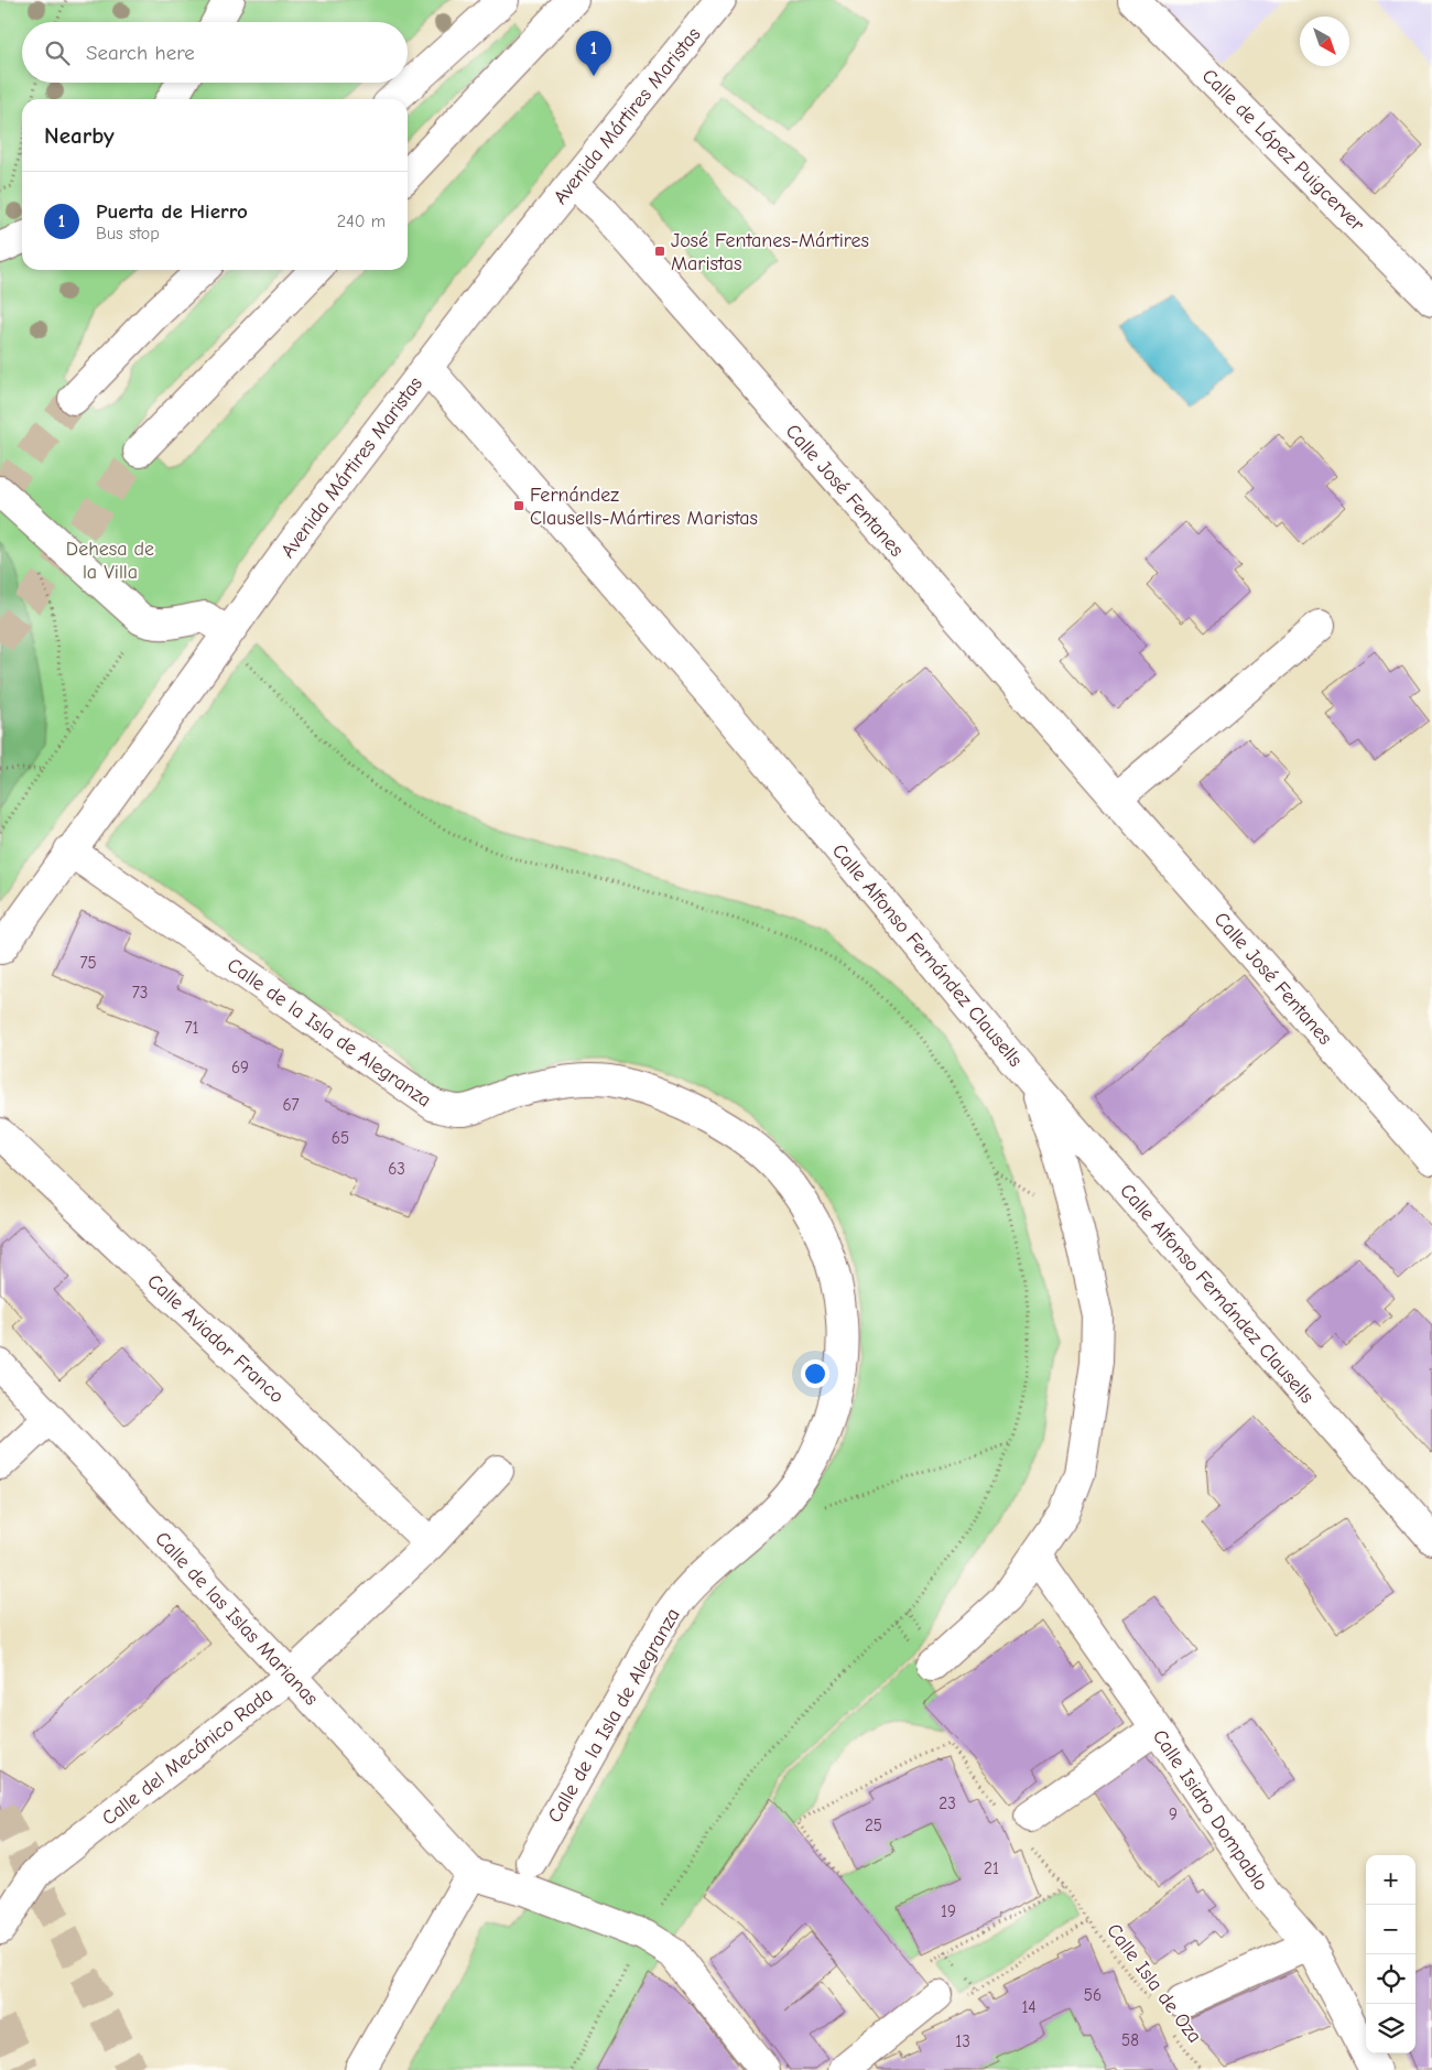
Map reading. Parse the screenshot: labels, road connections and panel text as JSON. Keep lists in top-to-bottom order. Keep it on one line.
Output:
{"streets":{"street":["Avenida Mártires Maristas","Calle de López Puigcerver","Calle José Fentanes","Calle Alfonso Fernández Clausells","Calle de la Isla de Alegranza","Calle Aviador Franco","Calle de las Islas Marianas","Calle del Mecánico Rada","Calle Isidro Dompablo"],"path":["Calle Isla de Oza"]},"crossings":[["Avenida Mártires Maristas","Calle José Fentanes"],["Avenida Mártires Maristas","Calle Alfonso Fernández Clausells"],["Avenida Mártires Maristas","Calle de la Isla de Alegranza"],["Calle Aviador Franco","Calle del Mecánico Rada"],["Calle de las Islas Marianas","Calle del Mecánico Rada"]],"parks":["Dehesa de la Villa"],"places":{"transit":["José Fentanes-Mártires Maristas","Fernández Clausells-Mártires Maristas"]},"house_numbers":["75","73","71","69","67","65","63","23","9","25","21","19","56","14","58","13"],"north":"bottom right","page":{"search":"Search here","pins":"1","heading":"Nearby","list":[{"mark":"1","name":"Puerta de Hierro","note":"Bus stop","value":"240 m"}],"map_buttons":["+","−"]}}
